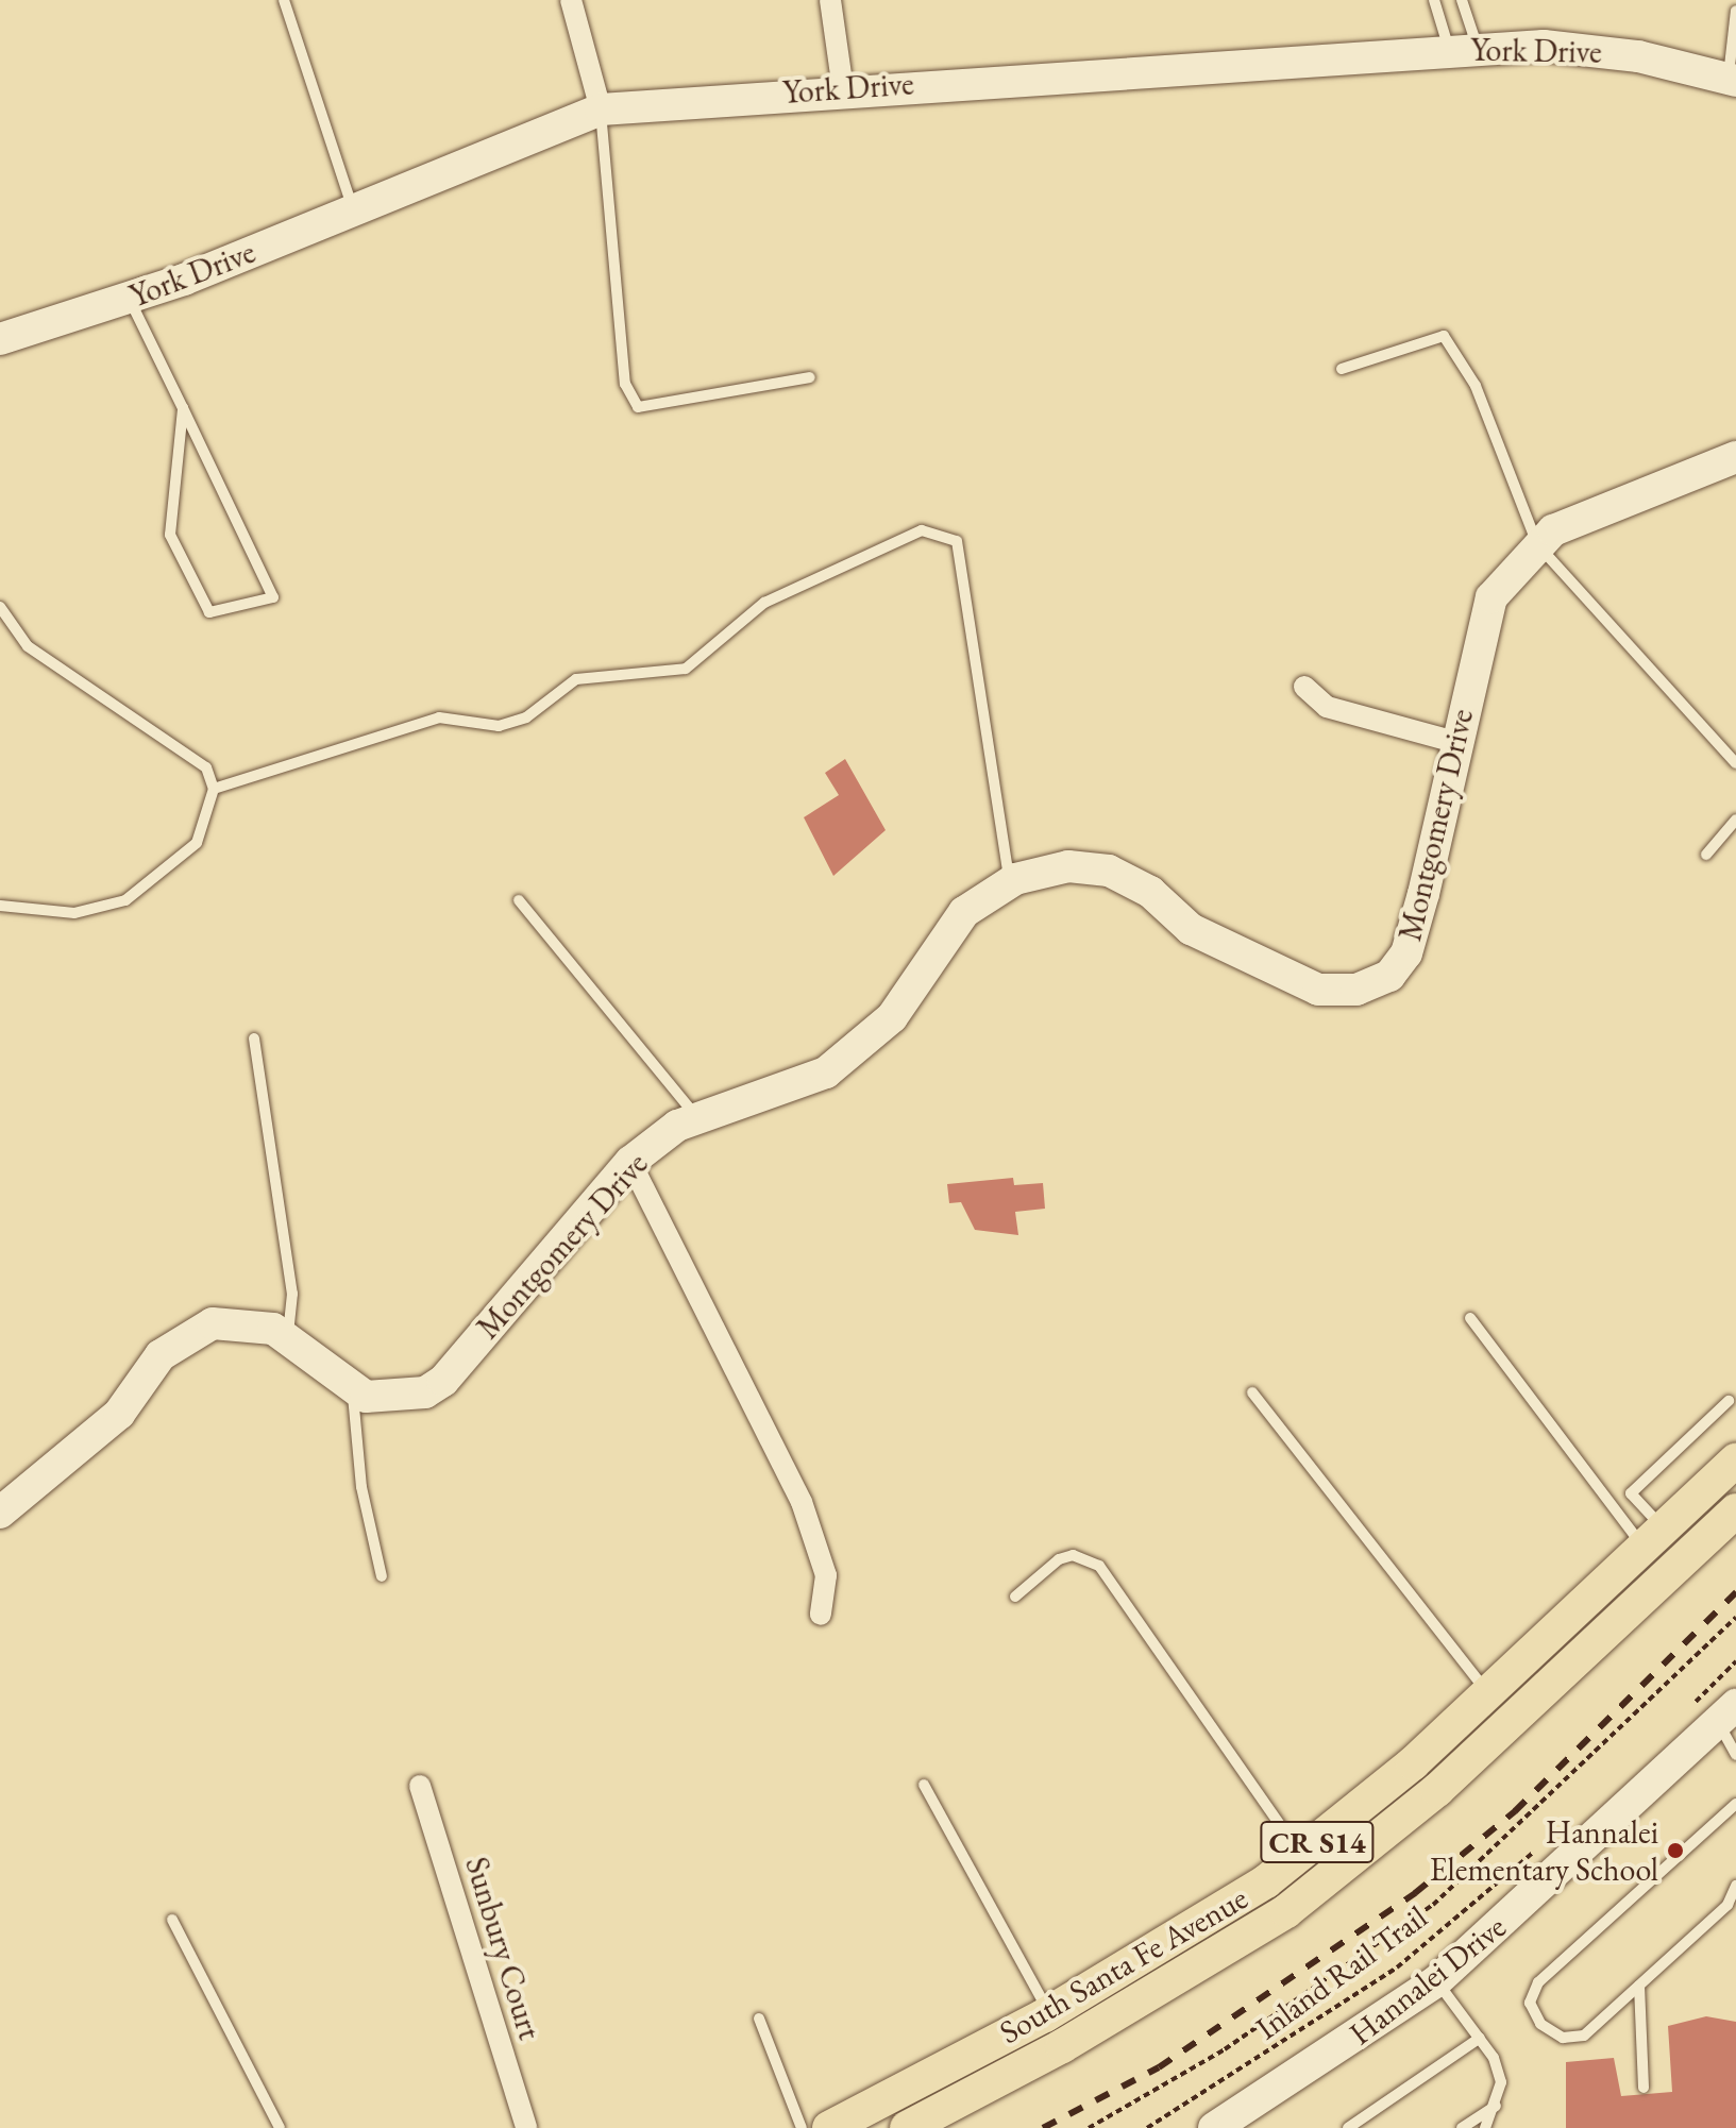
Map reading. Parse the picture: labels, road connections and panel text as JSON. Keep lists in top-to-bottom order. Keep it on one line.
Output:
{"streets":{"main road":["CR S14","South Santa Fe Avenue"],"street":["York Drive","Montgomery Drive","Sunbury Court","Hannalei Drive"],"path":["Inland Rail Trail"]},"places":["Hannalei Elementary School"]}
